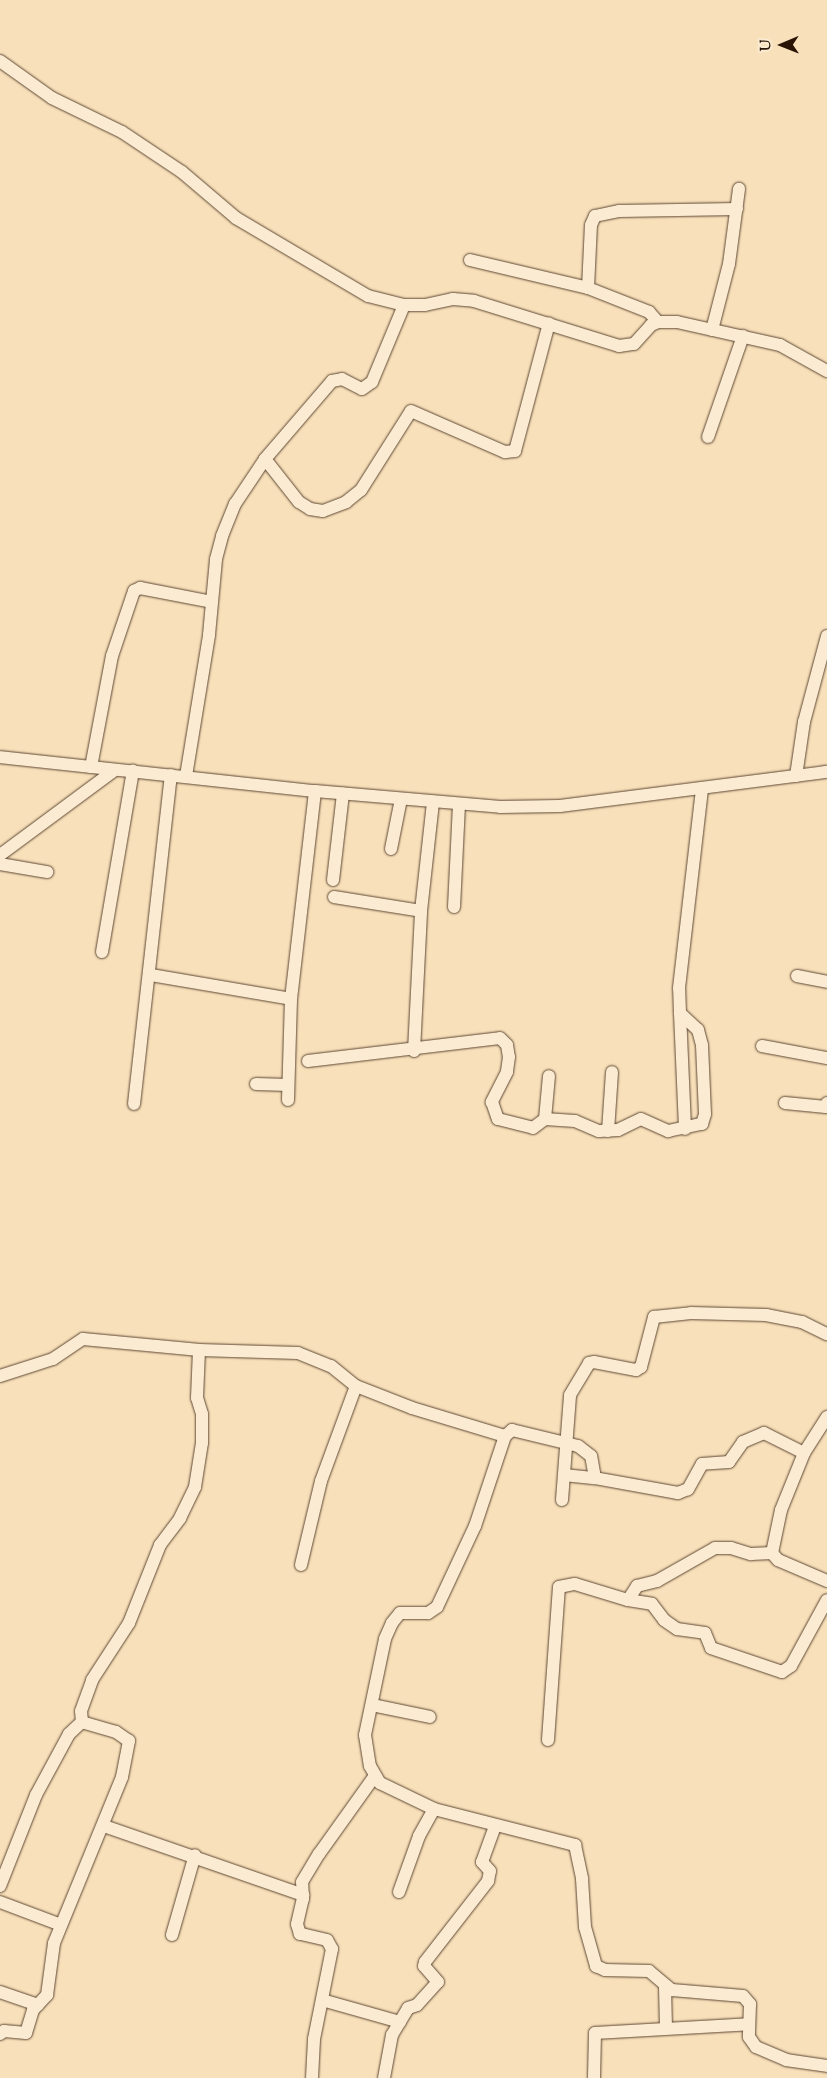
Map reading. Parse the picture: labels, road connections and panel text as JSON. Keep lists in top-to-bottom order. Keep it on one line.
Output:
{"north":"left"}
